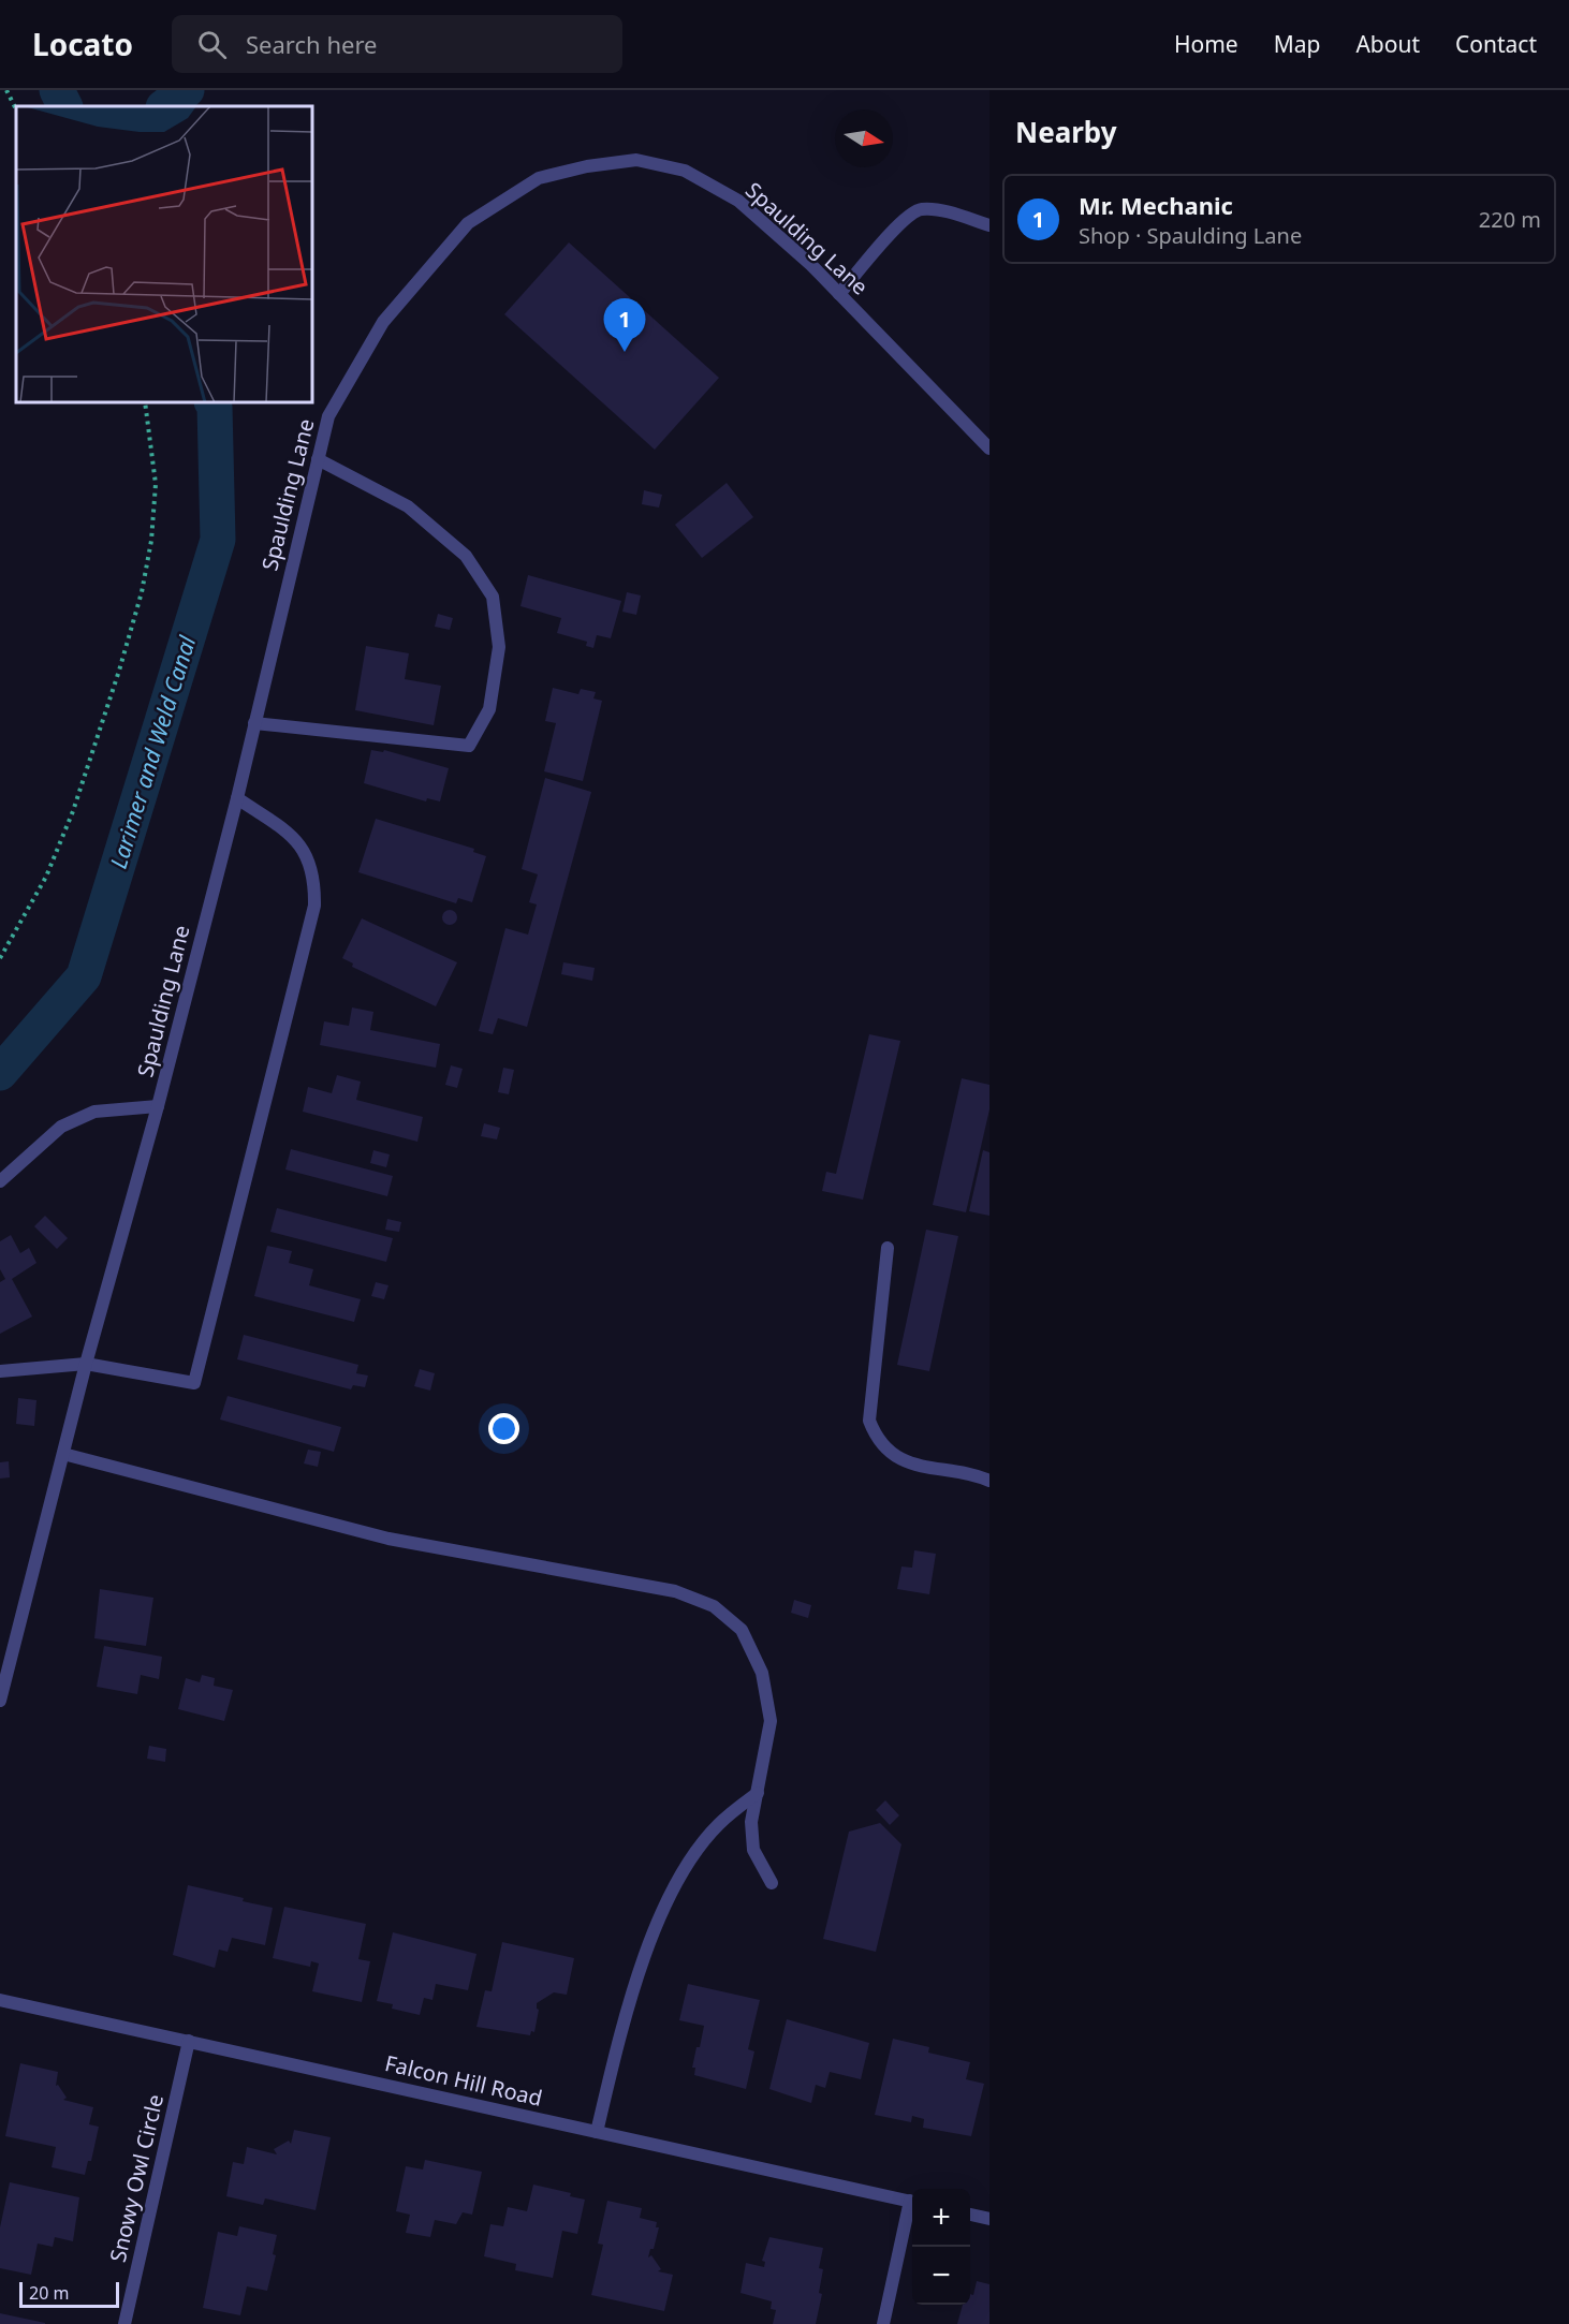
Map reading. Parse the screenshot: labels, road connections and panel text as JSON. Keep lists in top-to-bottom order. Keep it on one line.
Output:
{"streets":{"street":["Spaulding Lane","Falcon Hill Road","Snowy Owl Circle"]},"crossings":[["Falcon Hill Road","Snowy Owl Circle"]],"water":["Larimer and Weld Canal"],"scale_bar":"20 m","north":"right","page":{"header":"Locato","search":"Search here","nav":["Home","Map","About","Contact"],"heading":"Nearby","list":[{"mark":"1","name":"Mr. Mechanic","note":"Shop · Spaulding Lane","value":"220 m"}],"pins":"1","map_buttons":["+","−"],"scale":"20 m"}}
